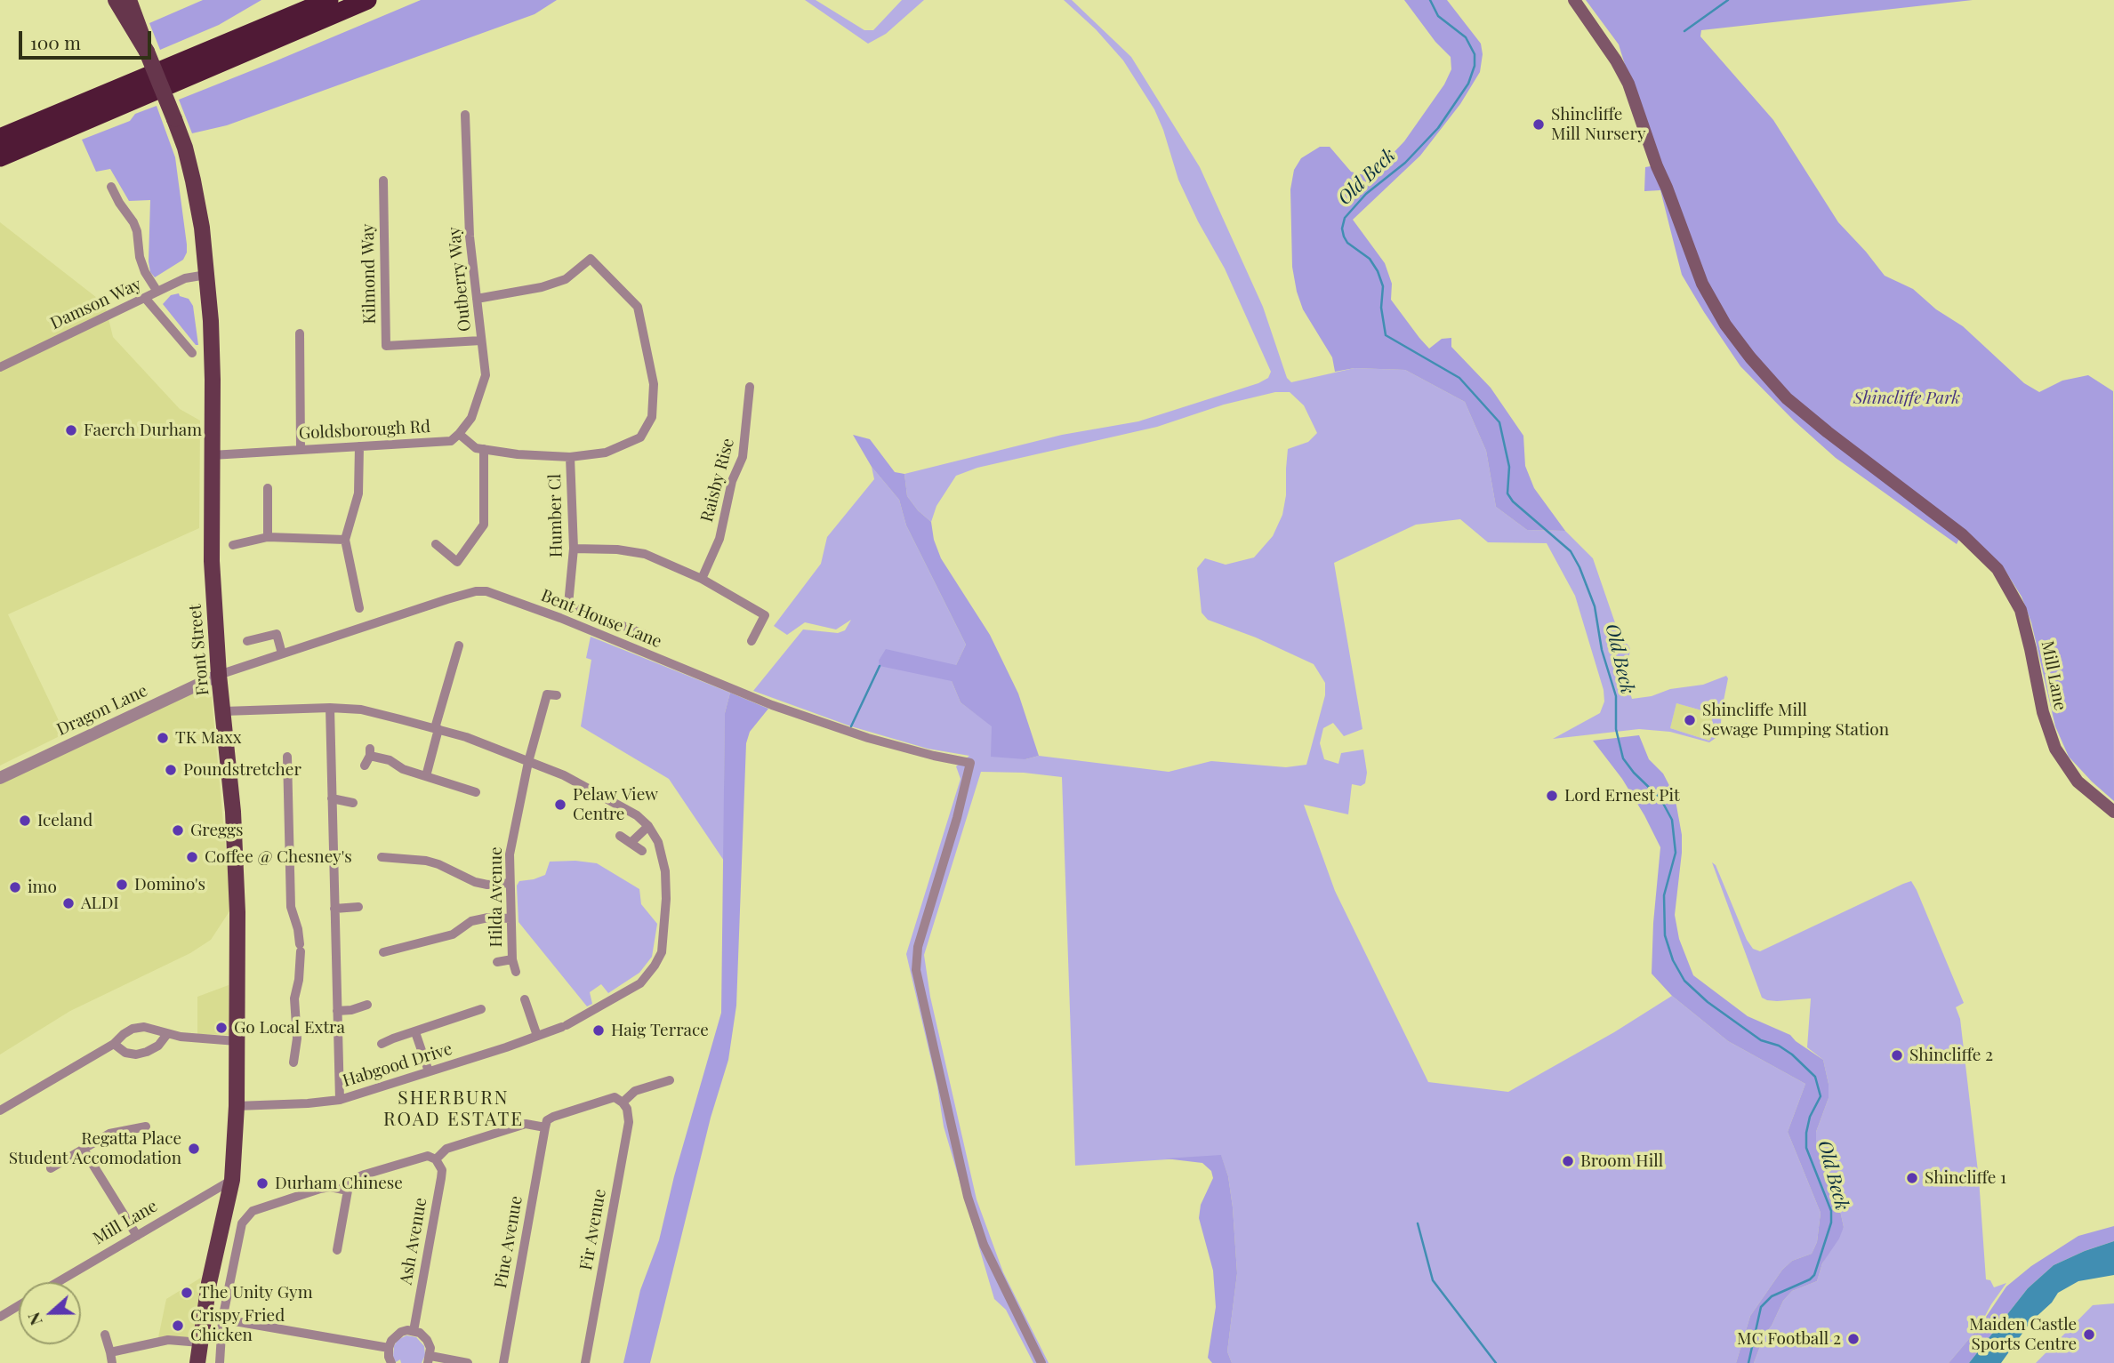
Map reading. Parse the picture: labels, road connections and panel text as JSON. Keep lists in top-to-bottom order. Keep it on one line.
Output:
{"streets":{"main road":["Front Street","Mill Lane"],"street":["Kilmond Way","Outberry Way","Damson Way","Goldsborough Rd","Raisby Rise","Humber Cl","Bent House Lane","Dragon Lane","Hilda Avenue","Habgood Drive","Fir Avenue","Ash Avenue","Pine Avenue"]},"crossings":[["Kilmond Way","Outberry Way"],["Outberry Way","Goldsborough Rd"],["Damson Way","Front Street"],["Goldsborough Rd","Front Street"],["Bent House Lane","Front Street"],["Bent House Lane","Dragon Lane"],["Front Street","Mill Lane"],["Front Street","Dragon Lane"],["Front Street","Habgood Drive"]],"districts":["SHERBURN ROAD ESTATE"],"water":["Old Beck"],"parks":["Shincliffe Park"],"places":["Shincliffe Mill Nursery","Faerch Durham","Shincliffe Mill Sewage Pumping Station","TK Maxx","Poundstretcher","Lord Ernest Pit","Pelaw View Centre","Iceland","Greggs","Coffee @ Chesney's","Domino's","imo","ALDI","Go Local Extra","Haig Terrace","Shincliffe 2","Regatta Place Student Accomodation","Broom Hill","Shincliffe 1","Durham Chinese","The Unity Gym","Crispy Fried Chicken","Maiden Castle Sports Centre","MC Football 2"],"scale_bar":"100 m","north":"left"}
